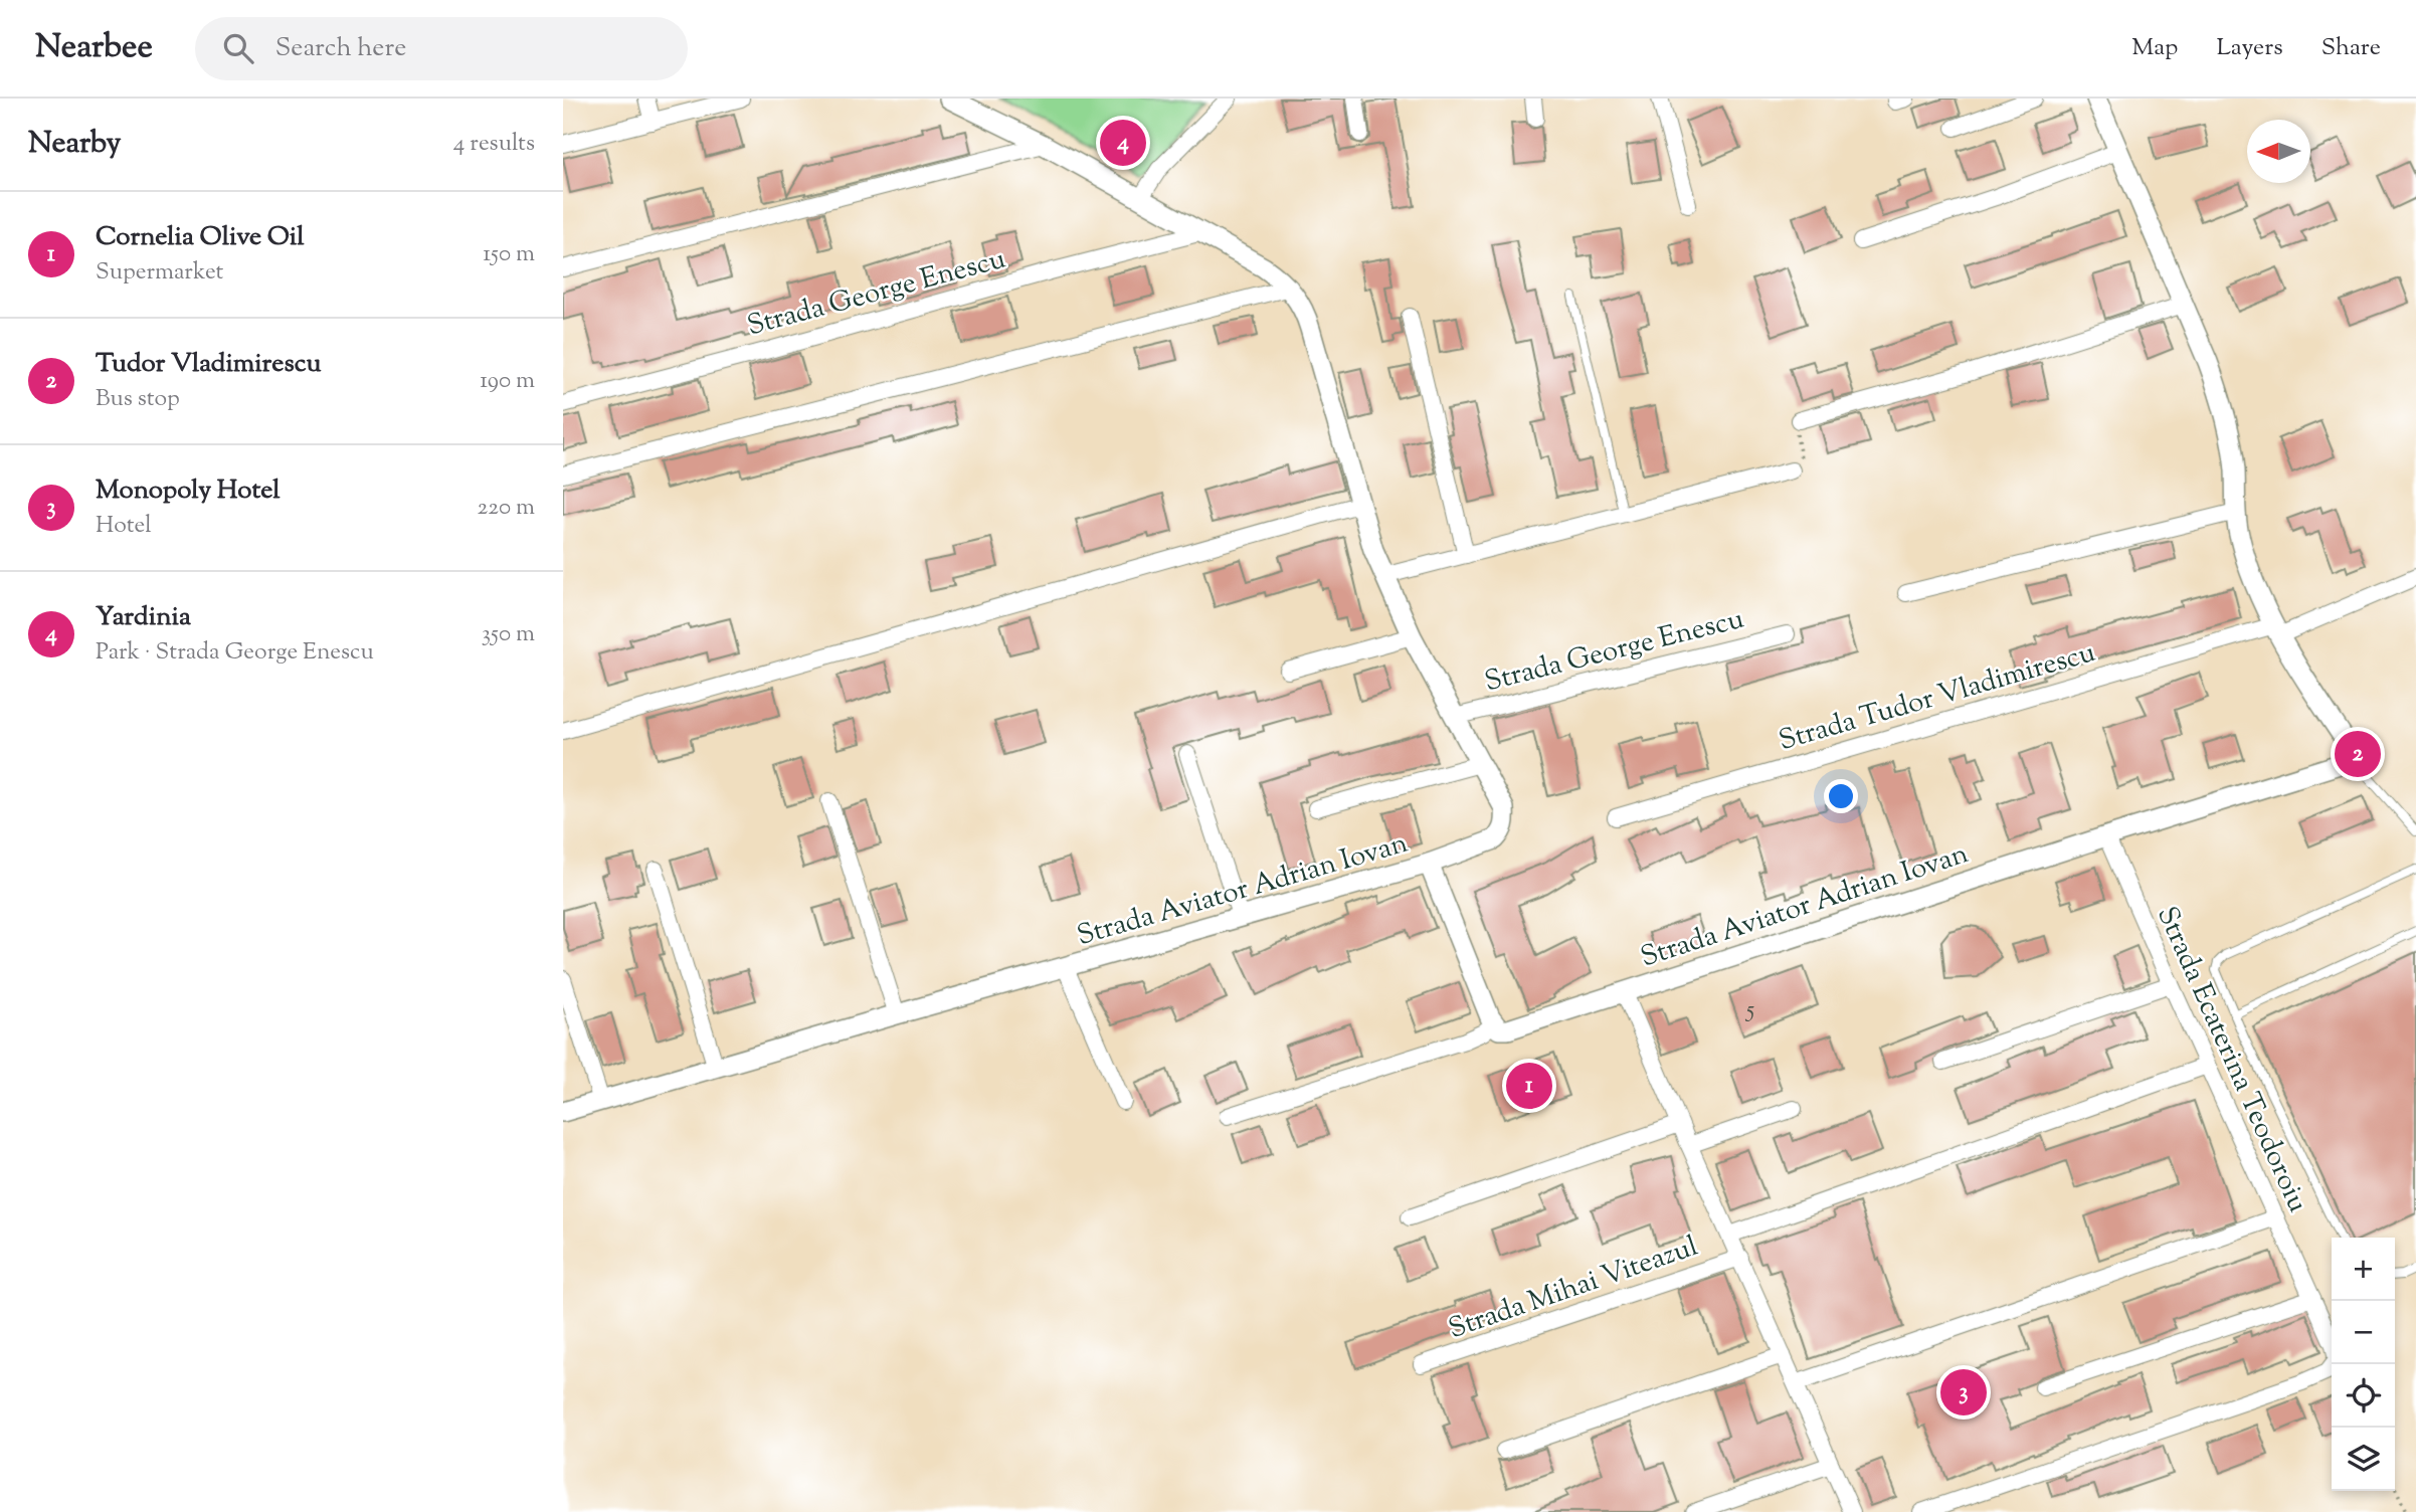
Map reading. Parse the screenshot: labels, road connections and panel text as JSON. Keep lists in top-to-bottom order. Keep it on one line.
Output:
{"streets":{"street":["Strada George Enescu","Strada Tudor Vladimirescu","Strada Aviator Adrian Iovan","Strada Ecaterina Teodoroiu","Strada Mihai Viteazul"]},"crossings":[["Strada George Enescu","Strada Aviator Adrian Iovan"],["Strada Aviator Adrian Iovan","Strada Ecaterina Teodoroiu"],["Strada Aviator Adrian Iovan","Strada Mihai Viteazul"]],"house_numbers":["5"],"north":"left","page":{"header":"Nearbee","search":"Search here","nav":["Map","Layers","Share"],"heading":["Nearby","4 results"],"pins":["4","2","1","3"],"list":[{"mark":"1","name":"Cornelia Olive Oil","note":"Supermarket","value":"150 m"},{"mark":"2","name":"Tudor Vladimirescu","note":"Bus stop","value":"190 m"},{"mark":"3","name":"Monopoly Hotel","note":"Hotel","value":"220 m"},{"mark":"4","name":"Yardinia","note":"Park · Strada George Enescu","value":"350 m"}],"map_buttons":["+","−"]}}
